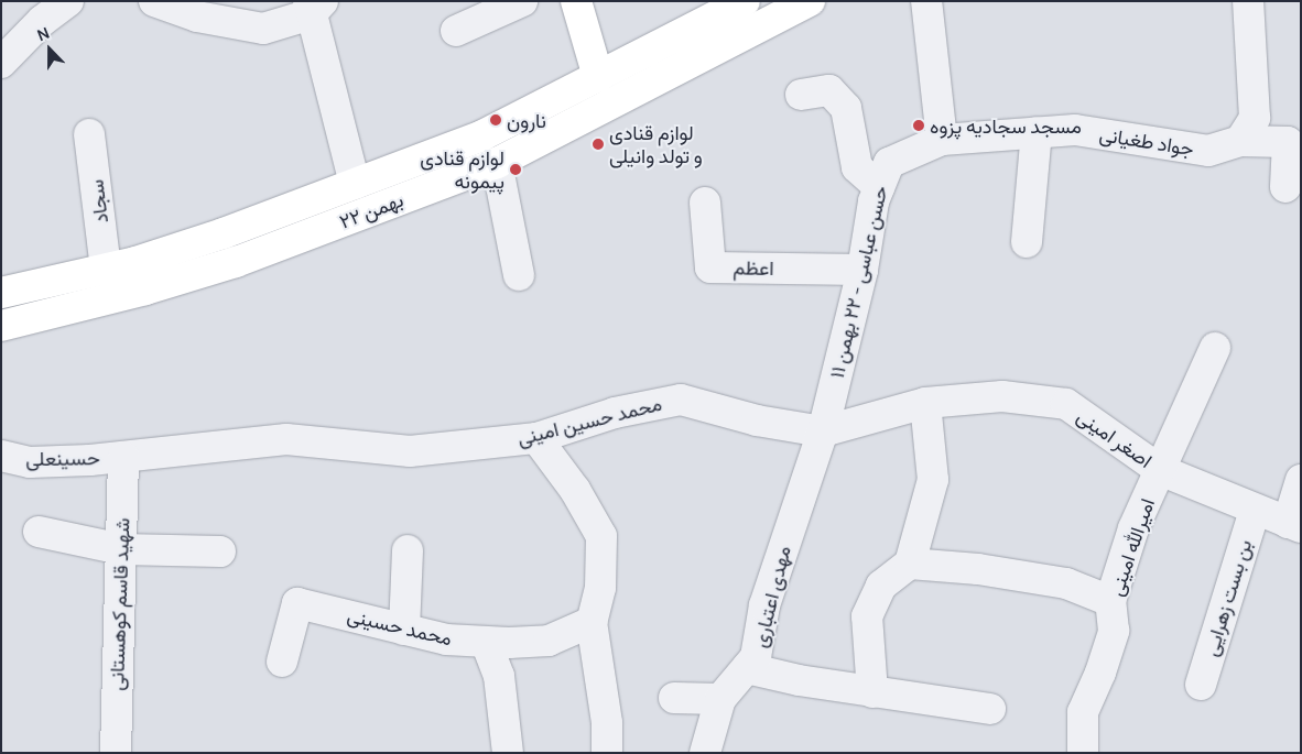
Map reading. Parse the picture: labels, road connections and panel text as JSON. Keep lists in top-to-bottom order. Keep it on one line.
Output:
{"streets":{"main road":["۲۲ بهمن"],"street":["جواد طغیانی","سجاد","اعظم","حسن عباسی - ۲۲ بهمن ۱۱","محمد حسین امینی","اصغر امینی","حسینعلی","امیرالله امینی","مهدی اعتباری","بن بست زهرایی","شهید قاسم کوهستانی","محمد حسینی"]},"crossings":[["جواد طغیانی","حسن عباسی - ۲۲ بهمن ۱۱"],["سجاد","۲۲ بهمن"],["اعظم","حسن عباسی - ۲۲ بهمن ۱۱"],["حسن عباسی - ۲۲ بهمن ۱۱","محمد حسین امینی"],["حسن عباسی - ۲۲ بهمن ۱۱","اصغر امینی"],["حسن عباسی - ۲۲ بهمن ۱۱","مهدی اعتباری"],["محمد حسین امینی","اصغر امینی"],["محمد حسین امینی","حسینعلی"],["محمد حسین امینی","مهدی اعتباری"],["محمد حسین امینی","شهید قاسم کوهستانی"],["اصغر امینی","امیرالله امینی"],["اصغر امینی","مهدی اعتباری"],["اصغر امینی","بن بست زهرایی"],["حسینعلی","شهید قاسم کوهستانی"]],"places":["نارون","مسجد سجادیه پزوه","لوازم قنادی و تولد وانیلی","لوازم قنادی پیمونه"],"north":"top"}
